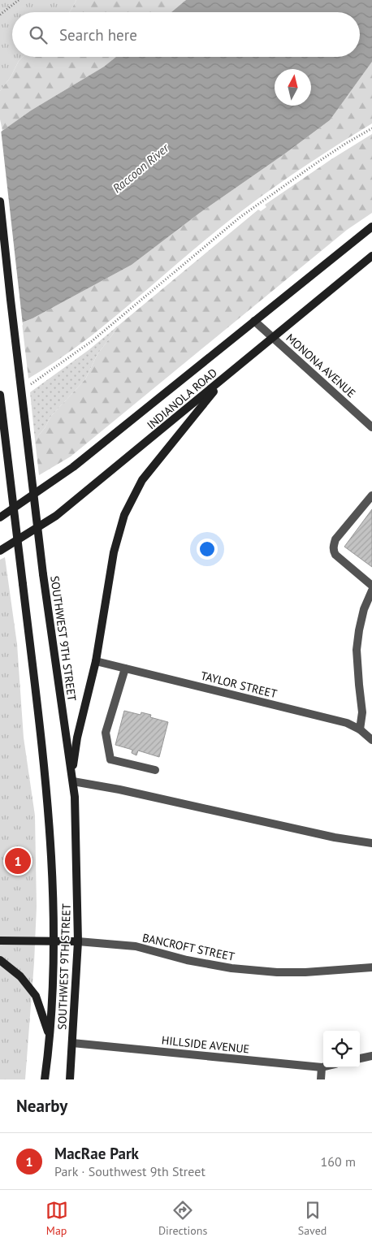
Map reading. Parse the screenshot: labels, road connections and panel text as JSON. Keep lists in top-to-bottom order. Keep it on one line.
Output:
{"streets":{"main road":["INDIANOLA ROAD","SOUTHWEST 9TH STREET","BANCROFT STREET"],"street":["MONONA AVENUE","TAYLOR STREET","HILLSIDE AVENUE"]},"crossings":[["MONONA AVENUE","INDIANOLA ROAD"],["SOUTHWEST 9TH STREET","BANCROFT STREET"],["SOUTHWEST 9TH STREET","HILLSIDE AVENUE"]],"water":["Raccoon River"],"north":"top","page":{"search":"Search here","pins":"1","heading":"Nearby","list":[{"mark":"1","name":"MacRae Park","note":"Park · Southwest 9th Street","value":"160 m"}],"nav":["Map","Directions","Saved"]}}
